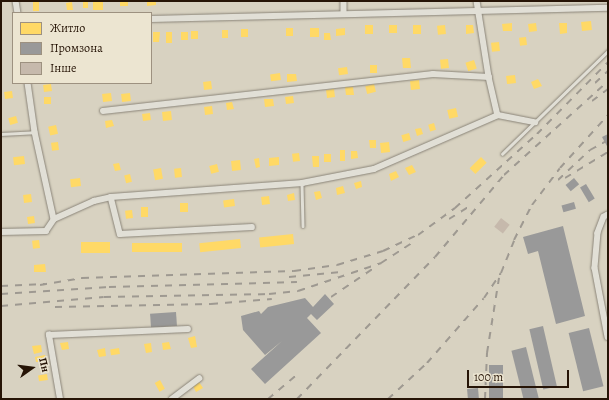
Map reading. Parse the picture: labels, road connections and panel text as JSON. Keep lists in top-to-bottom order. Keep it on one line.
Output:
{"legend":["Житло","Промзона","Інше"],"scale_bar":"100 m","north":"right"}
